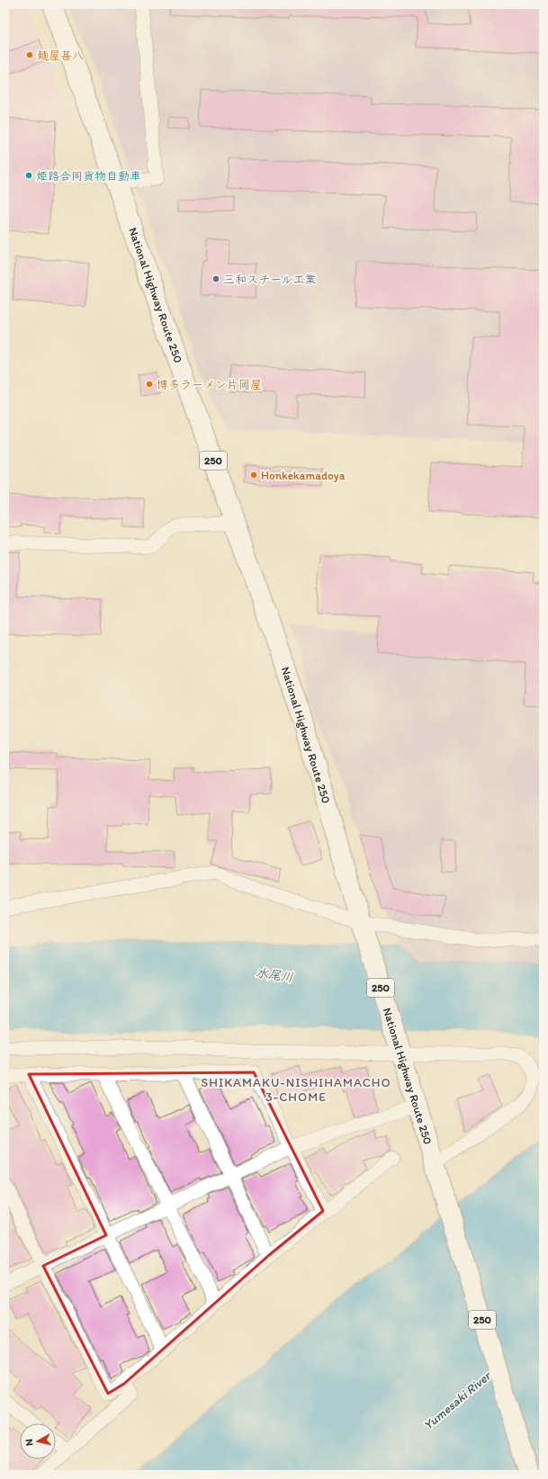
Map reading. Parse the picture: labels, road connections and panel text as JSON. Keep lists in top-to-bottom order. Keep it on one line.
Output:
{"streets":{"highway":["National Highway Route 250","250"]},"districts":["SHIKAMAKU-NISHIHAMACHO 3-CHOME"],"water":["水尾川","Yumesaki River"],"places":["麺屋甚八","姫路合同貨物自動車","三和スチール工業","博多ラーメン片岡屋","Honkekamadoya"],"north":"left"}
